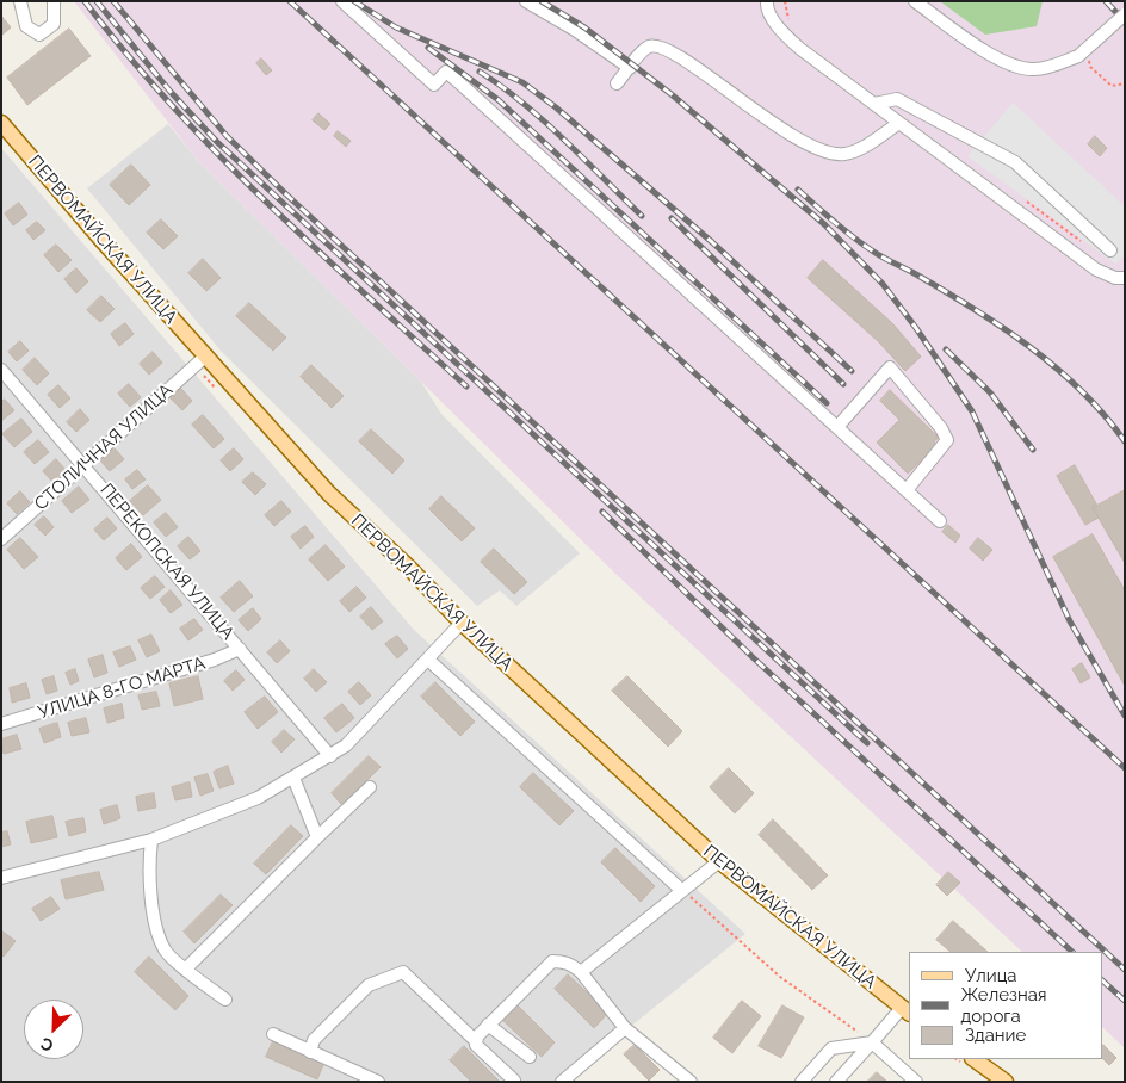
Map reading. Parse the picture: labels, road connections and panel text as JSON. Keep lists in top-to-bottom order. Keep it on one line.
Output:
{"streets":{"main road":["ПЕРВОМАЙСКАЯ УЛИЦА"],"street":["СТОЛИЧНАЯ УЛИЦА","ПЕРЕКОПСКАЯ УЛИЦА","УЛИЦА 8-ГО МАРТА"]},"crossings":[["ПЕРВОМАЙСКАЯ УЛИЦА","СТОЛИЧНАЯ УЛИЦА"],["СТОЛИЧНАЯ УЛИЦА","ПЕРЕКОПСКАЯ УЛИЦА"],["ПЕРЕКОПСКАЯ УЛИЦА","УЛИЦА 8-ГО МАРТА"]],"legend":["Улица","Железная дорога","Здание"],"north":"bottom left"}
